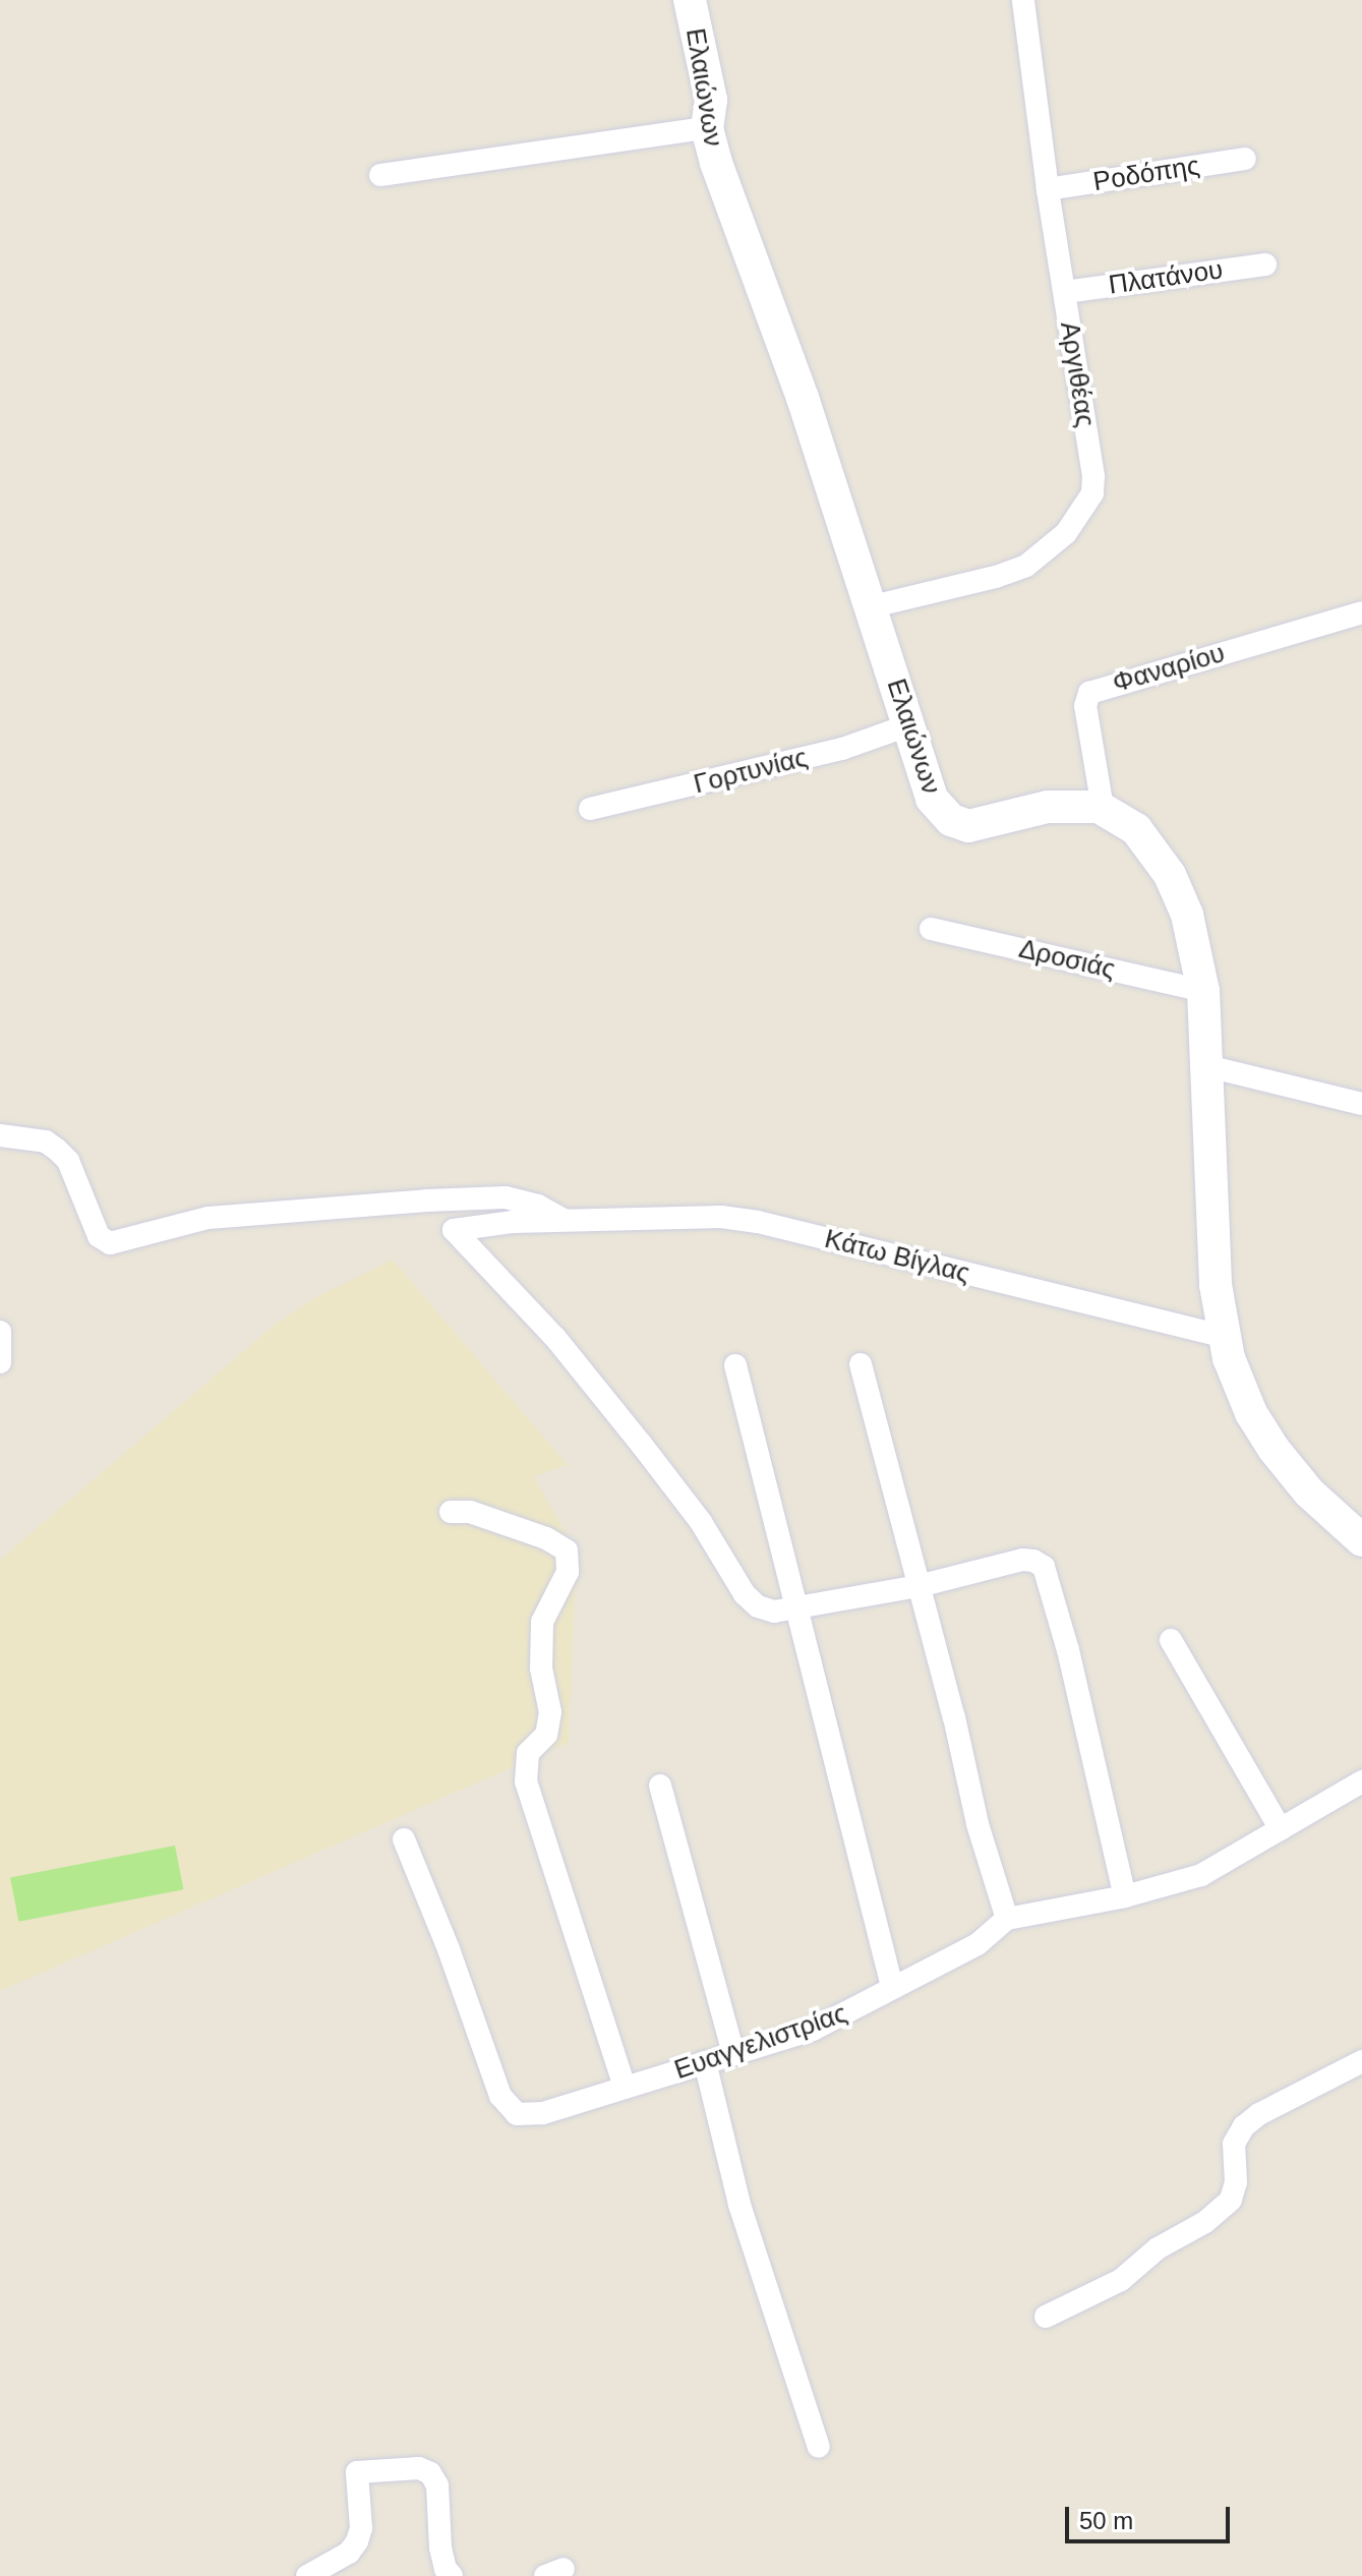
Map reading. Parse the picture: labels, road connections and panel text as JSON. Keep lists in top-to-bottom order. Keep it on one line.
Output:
{"streets":{"main road":["Ελαιώνων"],"street":["Ροδόπης","Πλατάνου","Αργιθέας","Φαναρίου","Γορτυνίας","Δροσιάς","Κάτω Βίγλας","Ευαγγελιστρίας"]},"crossings":[["Ελαιώνων","Αργιθέας"],["Ελαιώνων","Φαναρίου"],["Ελαιώνων","Γορτυνίας"],["Ροδόπης","Αργιθέας"],["Πλατάνου","Αργιθέας"]],"scale_bar":"50 m"}
